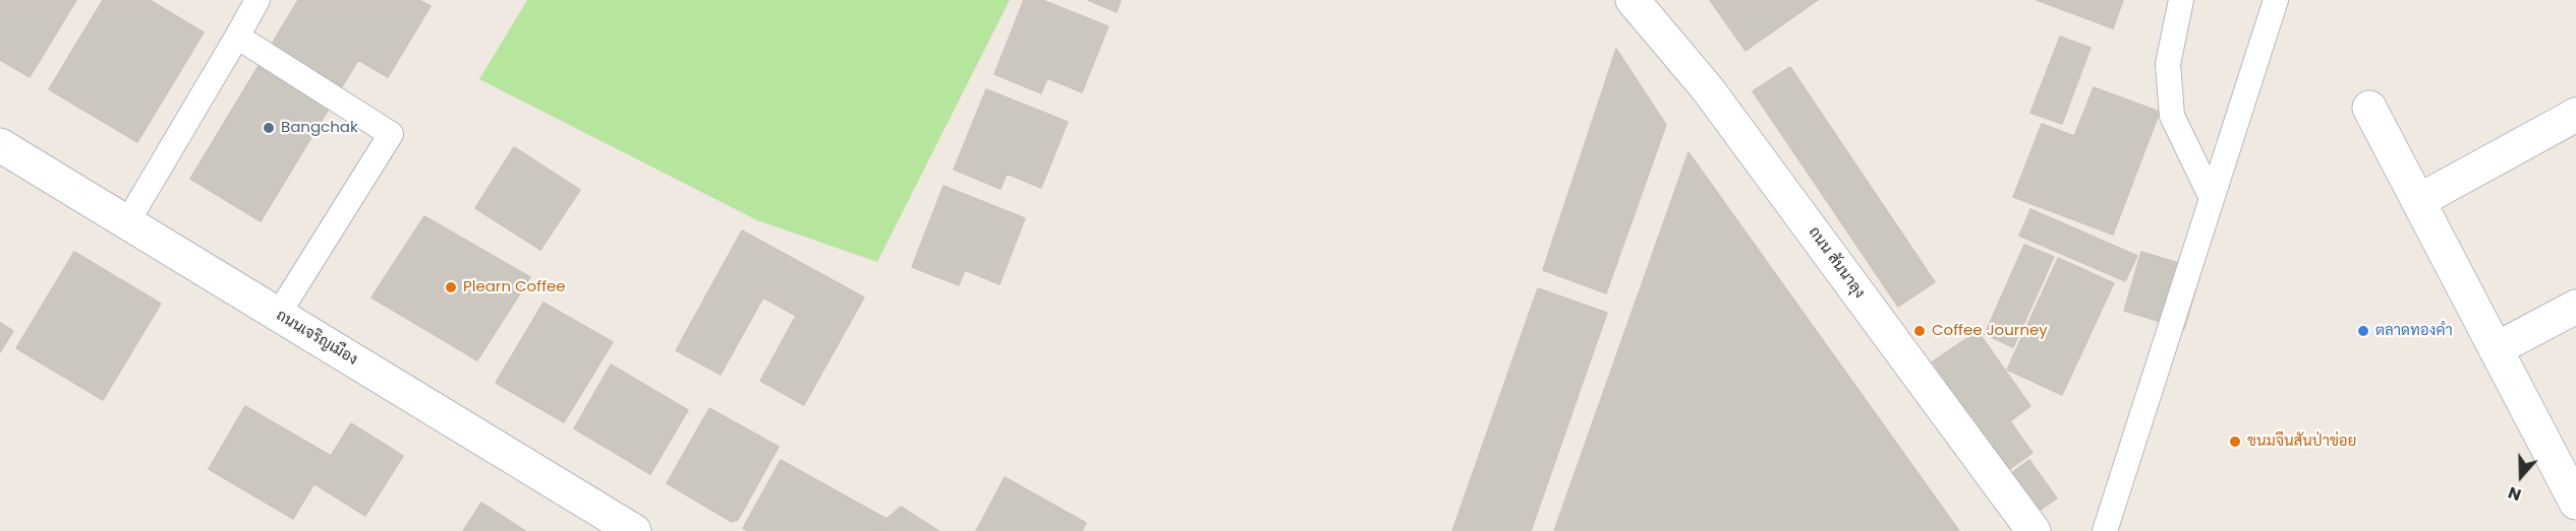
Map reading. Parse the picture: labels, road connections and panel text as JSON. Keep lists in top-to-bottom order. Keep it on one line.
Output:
{"streets":{"street":["ถนน สันนาลุง","ถนนเจริญเมือง"]},"places":["Bangchak","Plearn Coffee","Coffee Journey","ตลาดทองคำ","ขนมจีนสันป่าข่อย"],"north":"bottom"}
